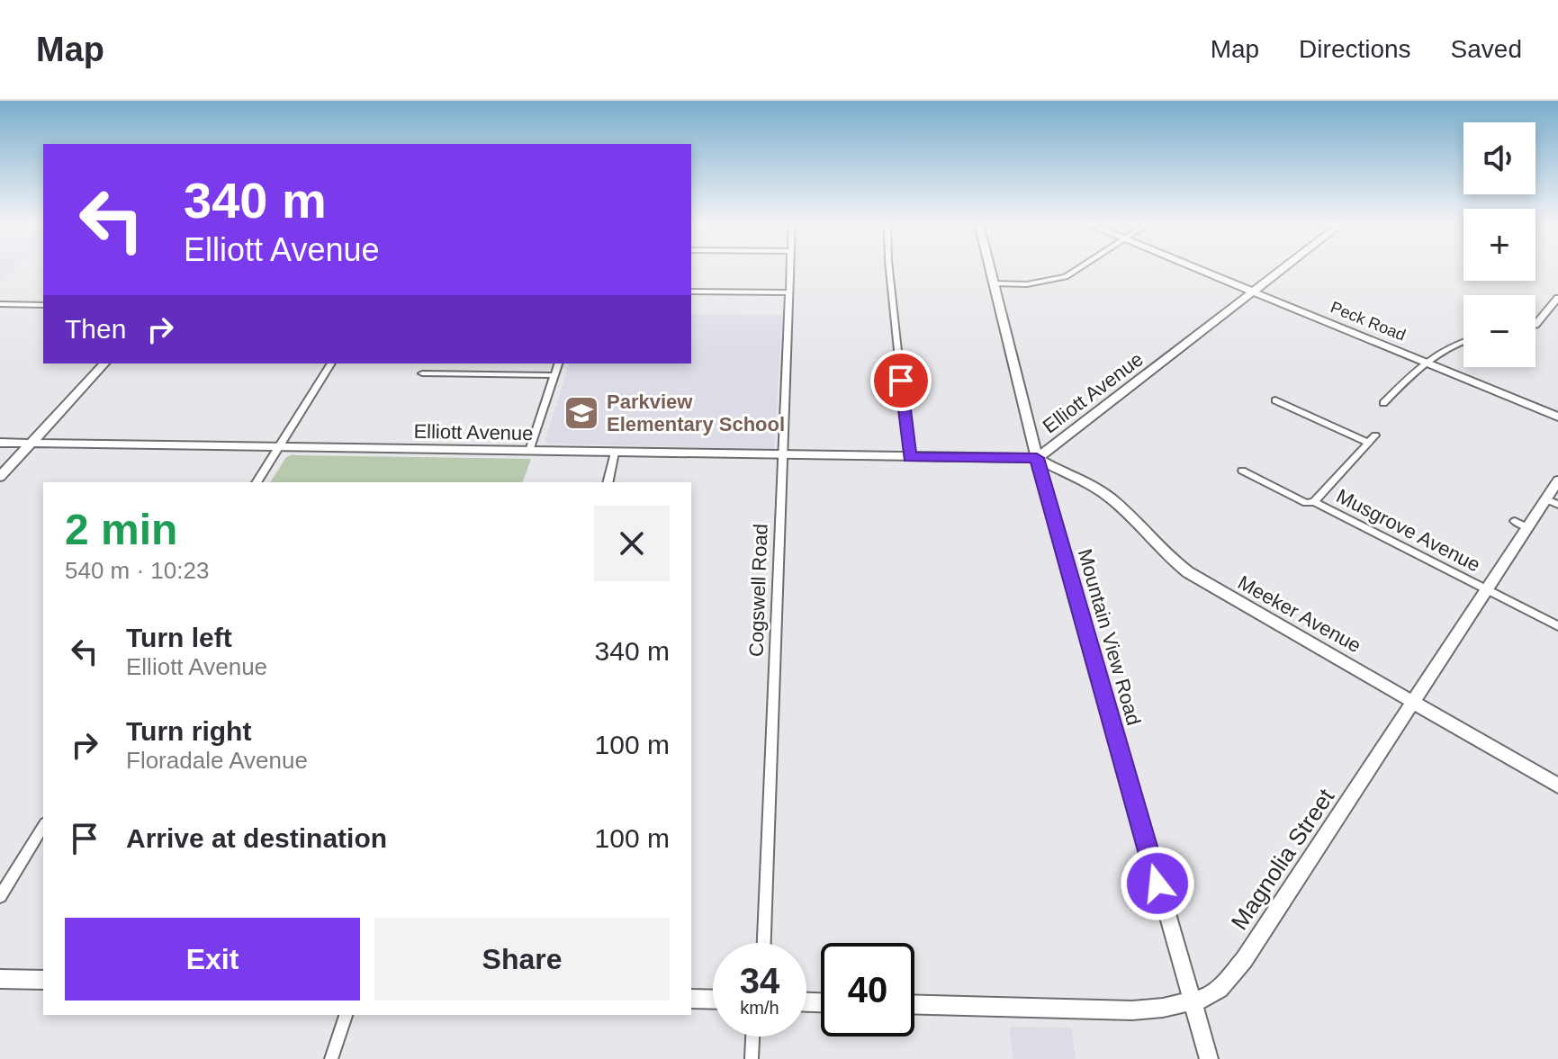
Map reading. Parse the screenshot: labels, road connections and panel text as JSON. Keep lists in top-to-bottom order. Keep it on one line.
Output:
{"streets":{"street":["Peck Road","Elliott Avenue","Musgrove Avenue","Cogswell Road","Meeker Avenue","Mountain View Road","Magnolia Street"]},"crossings":[["Peck Road","Elliott Avenue"],["Elliott Avenue","Cogswell Road"],["Elliott Avenue","Meeker Avenue"],["Elliott Avenue","Mountain View Road"],["Musgrove Avenue","Magnolia Street"],["Meeker Avenue","Mountain View Road"],["Meeker Avenue","Magnolia Street"],["Mountain View Road","Magnolia Street"]],"places":{"school or university":["Parkview Elementary School"]},"page":{"header":"Map","nav":["Map","Directions","Saved"],"map_buttons":["+","−"],"turn":["340 m","Elliott Avenue"],"then":"Then","heading":["2 min","540 m · 10:23"],"list":[{"name":"Turn left","note":"Elliott Avenue","value":"340 m"},{"name":"Turn right","note":"Floradale Avenue","value":"100 m"},{"name":"Arrive at destination","value":"100 m"}],"buttons":["Exit","Share"],"speed":"34 km/h","limit":"40"}}
